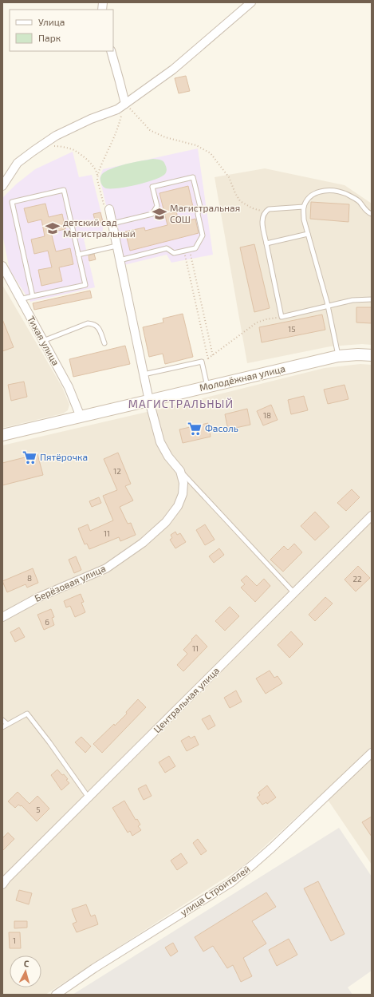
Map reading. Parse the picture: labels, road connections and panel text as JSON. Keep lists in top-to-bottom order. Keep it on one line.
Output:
{"streets":{"street":["Тихая улица","Молодёжная улица","Берёзовая улица","Центральная улица","улица Строителей"]},"crossings":[["Тихая улица","Молодёжная улица"]],"districts":["МАГИСТРАЛЬНЫЙ"],"places":{"school or university":["Магистральная СОШ","детский сад Магистральный"],"supermarket":["Фасоль","Пятёрочка"]},"house_numbers":["15","18","12","11","8","22","6","11","5","1"],"legend":["Улица","Парк"],"north":"top"}
